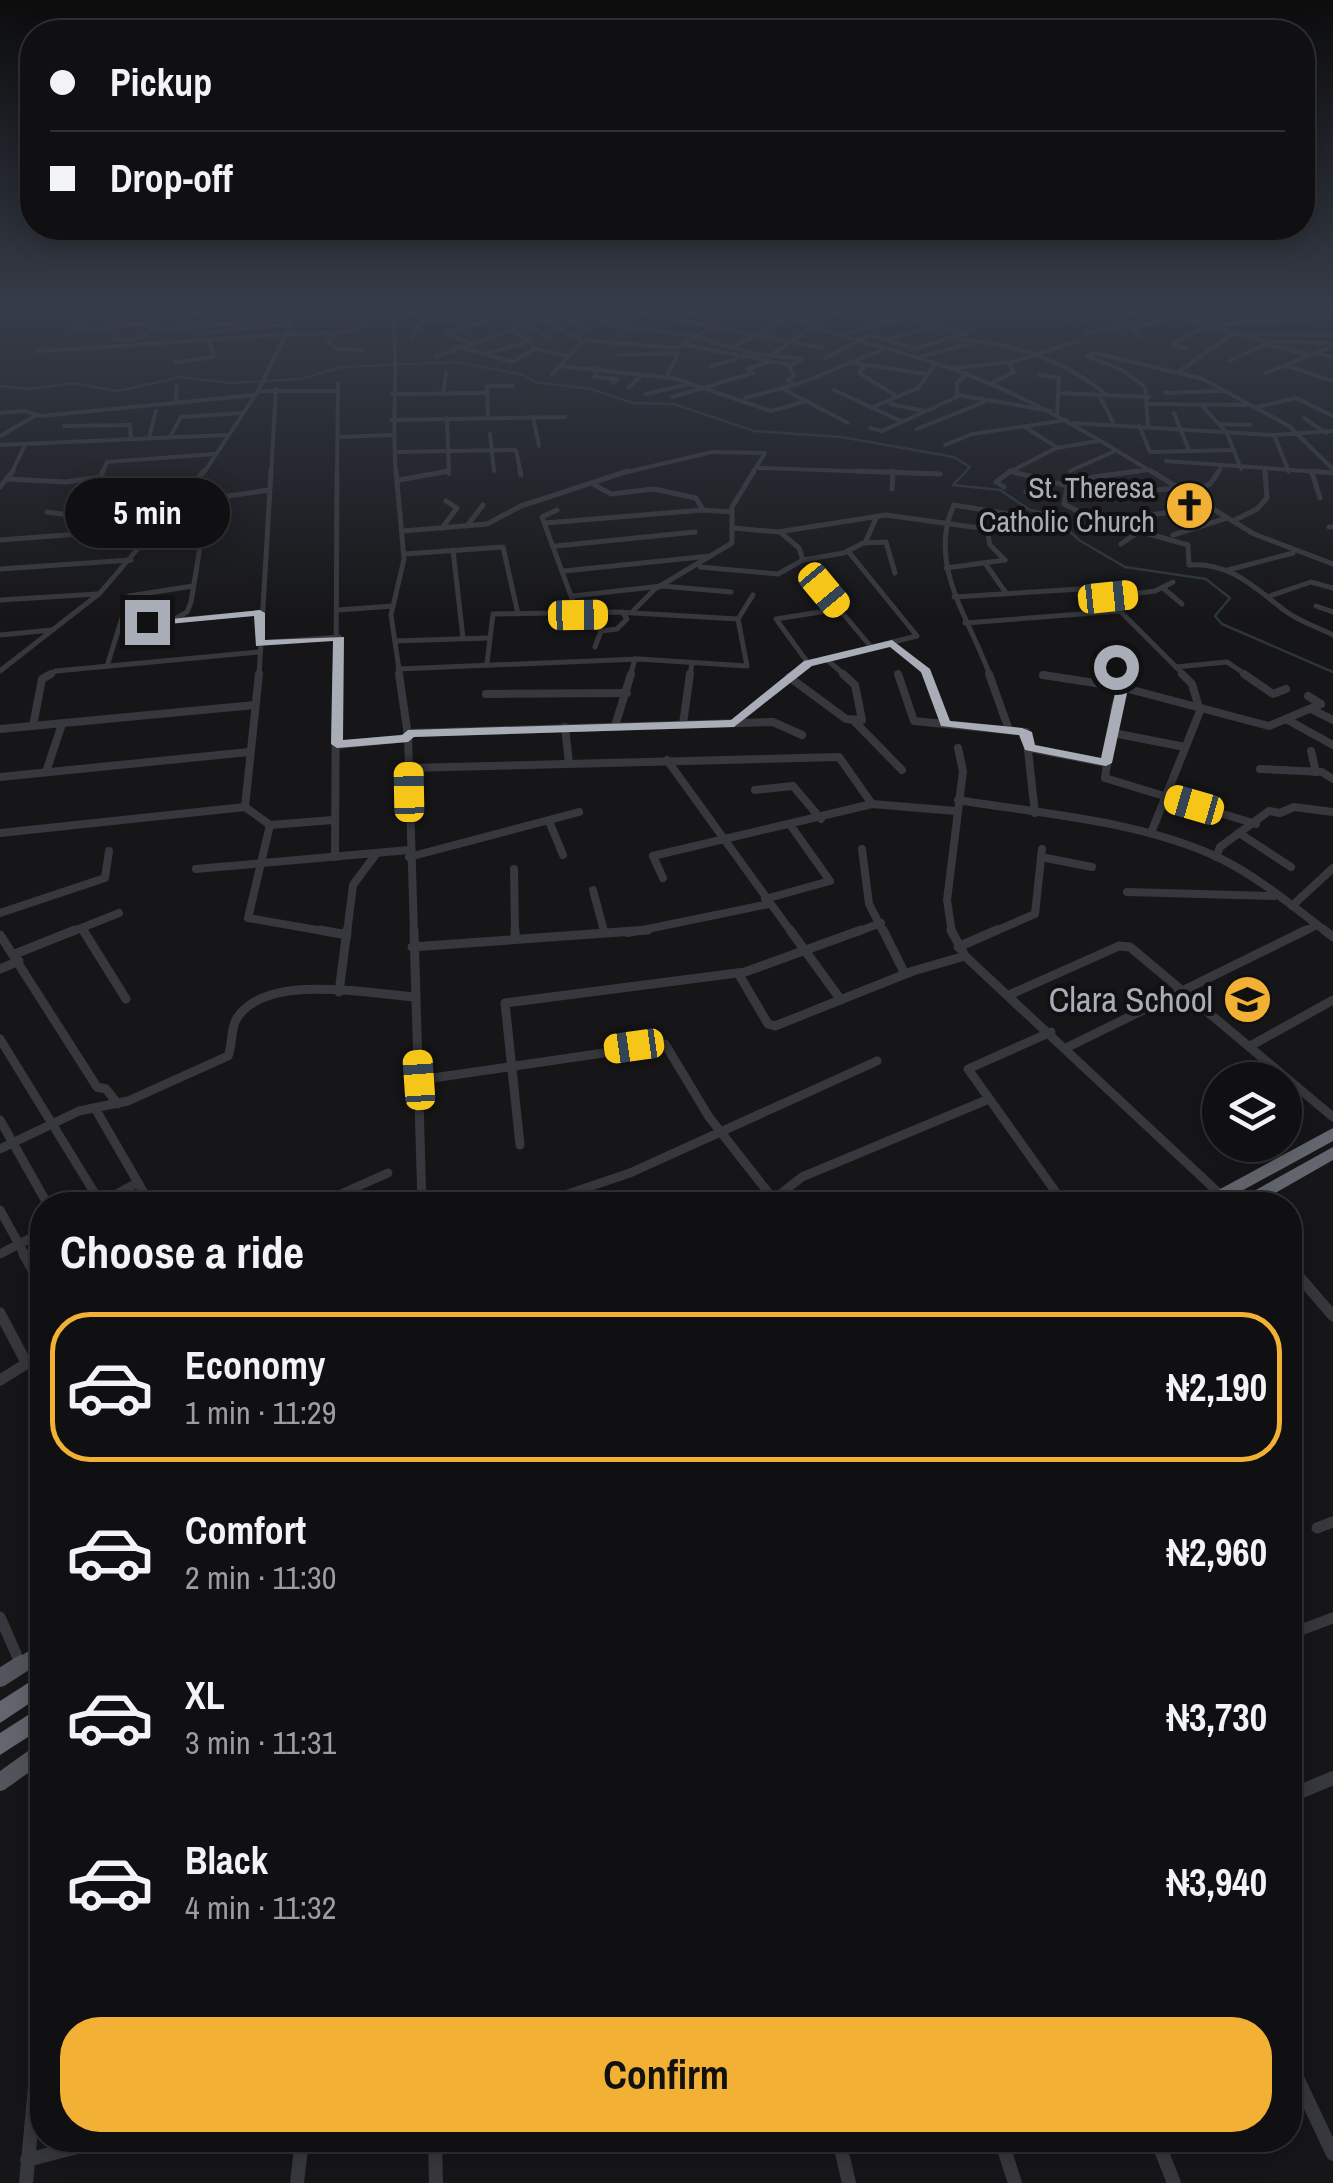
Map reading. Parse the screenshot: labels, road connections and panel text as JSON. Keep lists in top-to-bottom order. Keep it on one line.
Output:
{"places":{"church":["St. Theresa Catholic Church"],"school or university":["Clara School"]},"page":{"banner":["Pickup","Drop-off"],"bubble":"5 min","heading":"Choose a ride","list":[{"name":"Economy","note":"1 min · 11:29","value":"₦2,190"},{"name":"Comfort","note":"2 min · 11:30","value":"₦2,960"},{"name":"XL","note":"3 min · 11:31","value":"₦3,730"},{"name":"Black","note":"4 min · 11:32","value":"₦3,940"}],"buttons":"Confirm"}}
